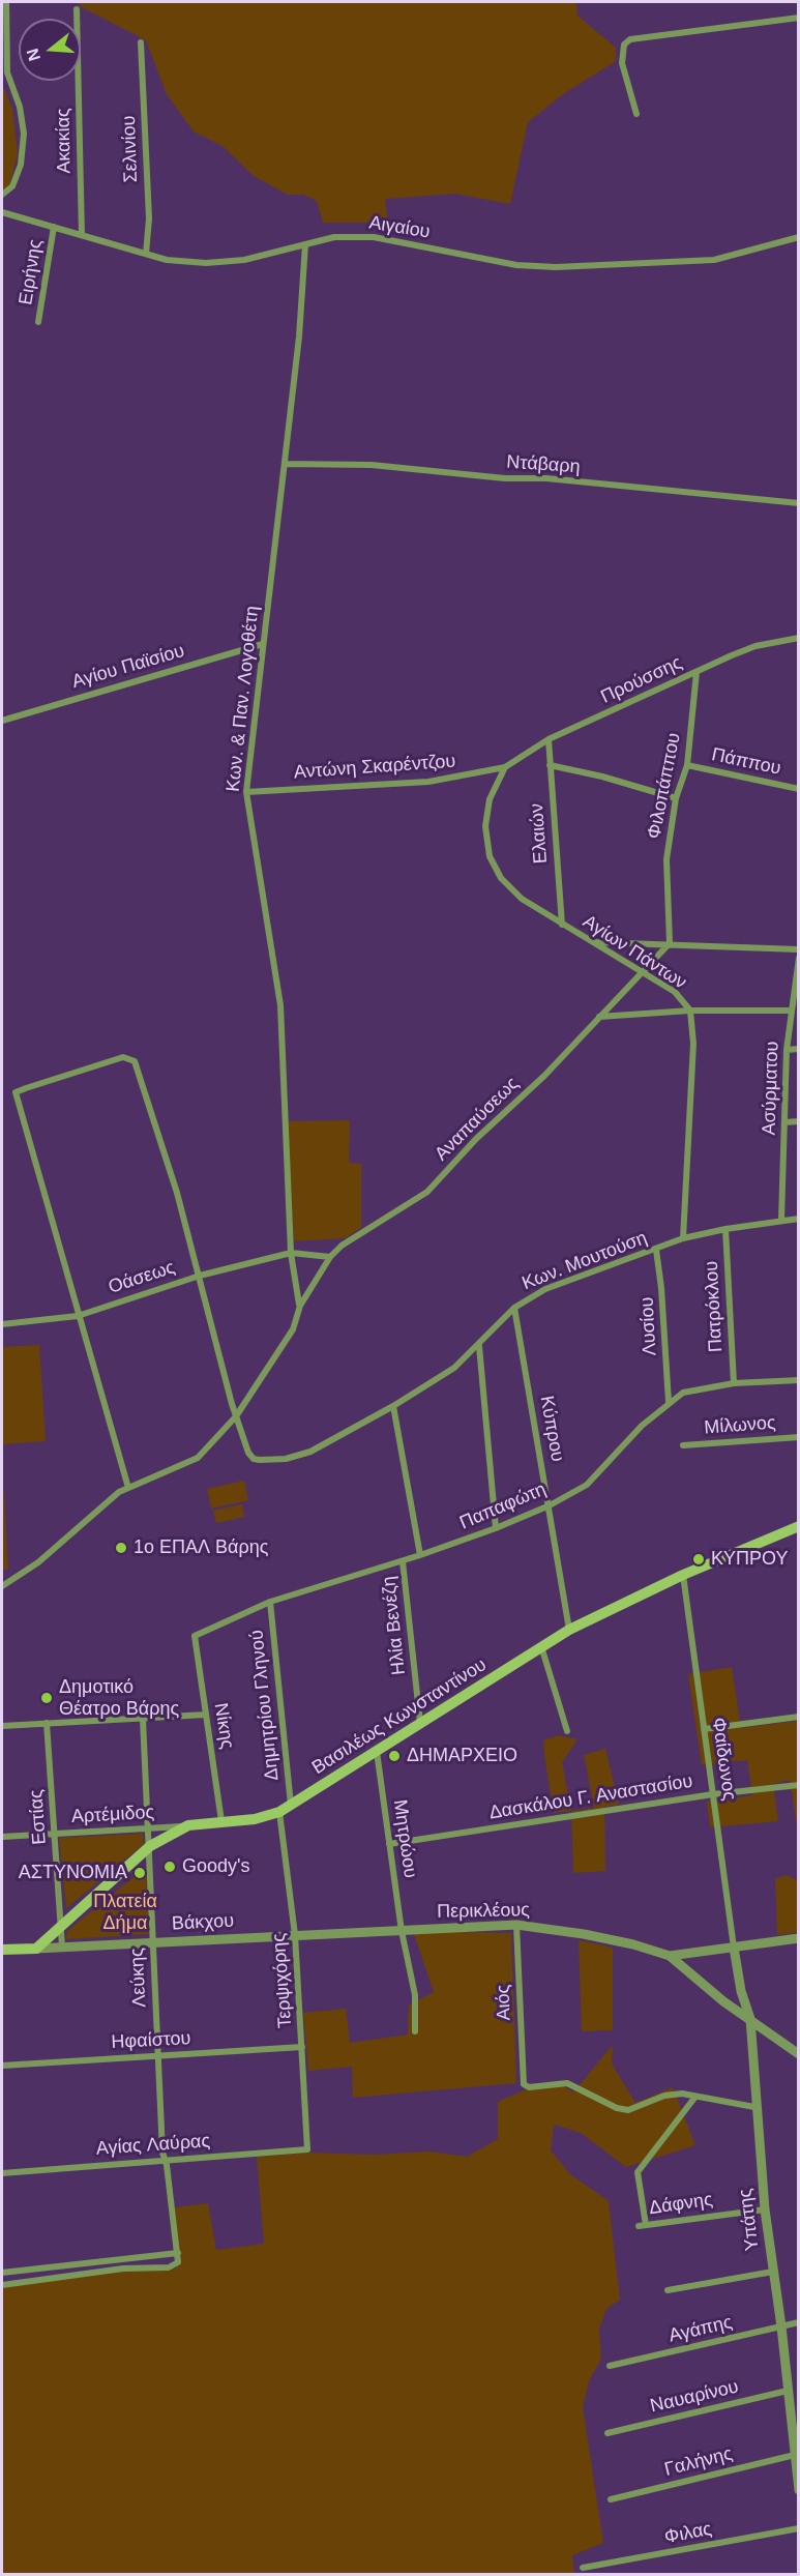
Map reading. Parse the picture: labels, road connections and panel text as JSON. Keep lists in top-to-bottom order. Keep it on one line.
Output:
{"streets":{"main road":["Βασιλέως Κωνσταντίνου","Βάκχου"],"street":["Ακακίας","Σελινίου","Αιγαίου","Ειρήνης","Ντάβαρη","Αγίου Παϊσίου","Προύσσης","Κων. & Παν. Λογοθέτη","Πάππου","Αντώνη Σκαρέντζου","Φιλοπάππου","Ελαιών","Αγίων Πάντων","Ασύρματου","Αναπαύσεως","Κων. Μουτούση","Οάσεως","Πατρόκλου","Λυσίου","Μίλωνος","Κύπρου","Παπαφώτη","Ηλία Βενέζη","Δημητρίου Γληνού","Νίκης","Φαίδωνος","Δασκάλου Γ. Αναστασίου","Αρτέμιδος","Εστίας","Μητρώου","Περικλέους","Λεύκης","Τερψιχόρης","Αιός","Ηφαίστου","Αγίας Λαύρας","Δάφνης","Υπάτης","Αγάπης","Ναυαρίνου","Γαλήνης","Φιλας"]},"crossings":[["Ακακίας","Αιγαίου"],["Σελινίου","Αιγαίου"],["Αιγαίου","Ειρήνης"],["Αιγαίου","Κων. & Παν. Λογοθέτη"],["Ντάβαρη","Κων. & Παν. Λογοθέτη"],["Αγίου Παϊσίου","Κων. & Παν. Λογοθέτη"],["Προύσσης","Αντώνη Σκαρέντζου"],["Προύσσης","Φιλοπάππου"],["Προύσσης","Ελαιών"],["Προύσσης","Αγίων Πάντων"],["Κων. & Παν. Λογοθέτη","Αντώνη Σκαρέντζου"],["Κων. & Παν. Λογοθέτη","Αναπαύσεως"],["Κων. & Παν. Λογοθέτη","Οάσεως"],["Πάππου","Φιλοπάππου"],["Αντώνη Σκαρέντζου","Αγίων Πάντων"],["Φιλοπάππου","Αναπαύσεως"],["Ελαιών","Αγίων Πάντων"],["Αγίων Πάντων","Αναπαύσεως"],["Αγίων Πάντων","Κων. Μουτούση"],["Ασύρματου","Κων. Μουτούση"],["Αναπαύσεως","Κων. Μουτούση"],["Κων. Μουτούση","Οάσεως"],["Κων. Μουτούση","Πατρόκλου"],["Κων. Μουτούση","Λυσίου"],["Κων. Μουτούση","Κύπρου"],["Πατρόκλου","Παπαφώτη"],["Λυσίου","Παπαφώτη"],["Κύπρου","Παπαφώτη"],["Κύπρου","Βασιλέως Κωνσταντίνου"],["Παπαφώτη","Ηλία Βενέζη"],["Παπαφώτη","Δημητρίου Γληνού"],["Παπαφώτη","Νίκης"],["Ηλία Βενέζη","Βασιλέως Κωνσταντίνου"],["Δημητρίου Γληνού","Βασιλέως Κωνσταντίνου"],["Βασιλέως Κωνσταντίνου","Νίκης"],["Βασιλέως Κωνσταντίνου","Φαίδωνος"],["Βασιλέως Κωνσταντίνου","Αρτέμιδος"],["Βασιλέως Κωνσταντίνου","Εστίας"],["Βασιλέως Κωνσταντίνου","Μητρώου"],["Βασιλέως Κωνσταντίνου","Βάκχου"],["Βασιλέως Κωνσταντίνου","Λεύκης"],["Βασιλέως Κωνσταντίνου","Τερψιχόρης"],["Φαίδωνος","Δασκάλου Γ. Αναστασίου"],["Φαίδωνος","Περικλέους"],["Φαίδωνος","Υπάτης"],["Δασκάλου Γ. Αναστασίου","Μητρώου"],["Αρτέμιδος","Εστίας"],["Αρτέμιδος","Λεύκης"],["Εστίας","Βάκχου"],["Μητρώου","Περικλέους"],["Περικλέους","Βάκχου"],["Περικλέους","Τερψιχόρης"],["Περικλέους","Αιός"],["Περικλέους","Υπάτης"],["Βάκχου","Λεύκης"],["Βάκχου","Τερψιχόρης"],["Λεύκης","Ηφαίστου"],["Λεύκης","Αγίας Λαύρας"],["Τερψιχόρης","Ηφαίστου"],["Τερψιχόρης","Αγίας Λαύρας"],["Αιός","Δάφνης"],["Δάφνης","Υπάτης"],["Υπάτης","Αγάπης"],["Υπάτης","Ναυαρίνου"],["Υπάτης","Γαλήνης"]],"parks":["Πλατεία Δήμα"],"places":["1ο ΕΠΑΛ Βάρης","ΚΥΠΡΟΥ","Δημοτικό Θέατρο Βάρης","ΔΗΜΑΡΧΕΙΟ","Goody's","ΑΣΤΥΝΟΜΙΑ"],"north":"left"}
